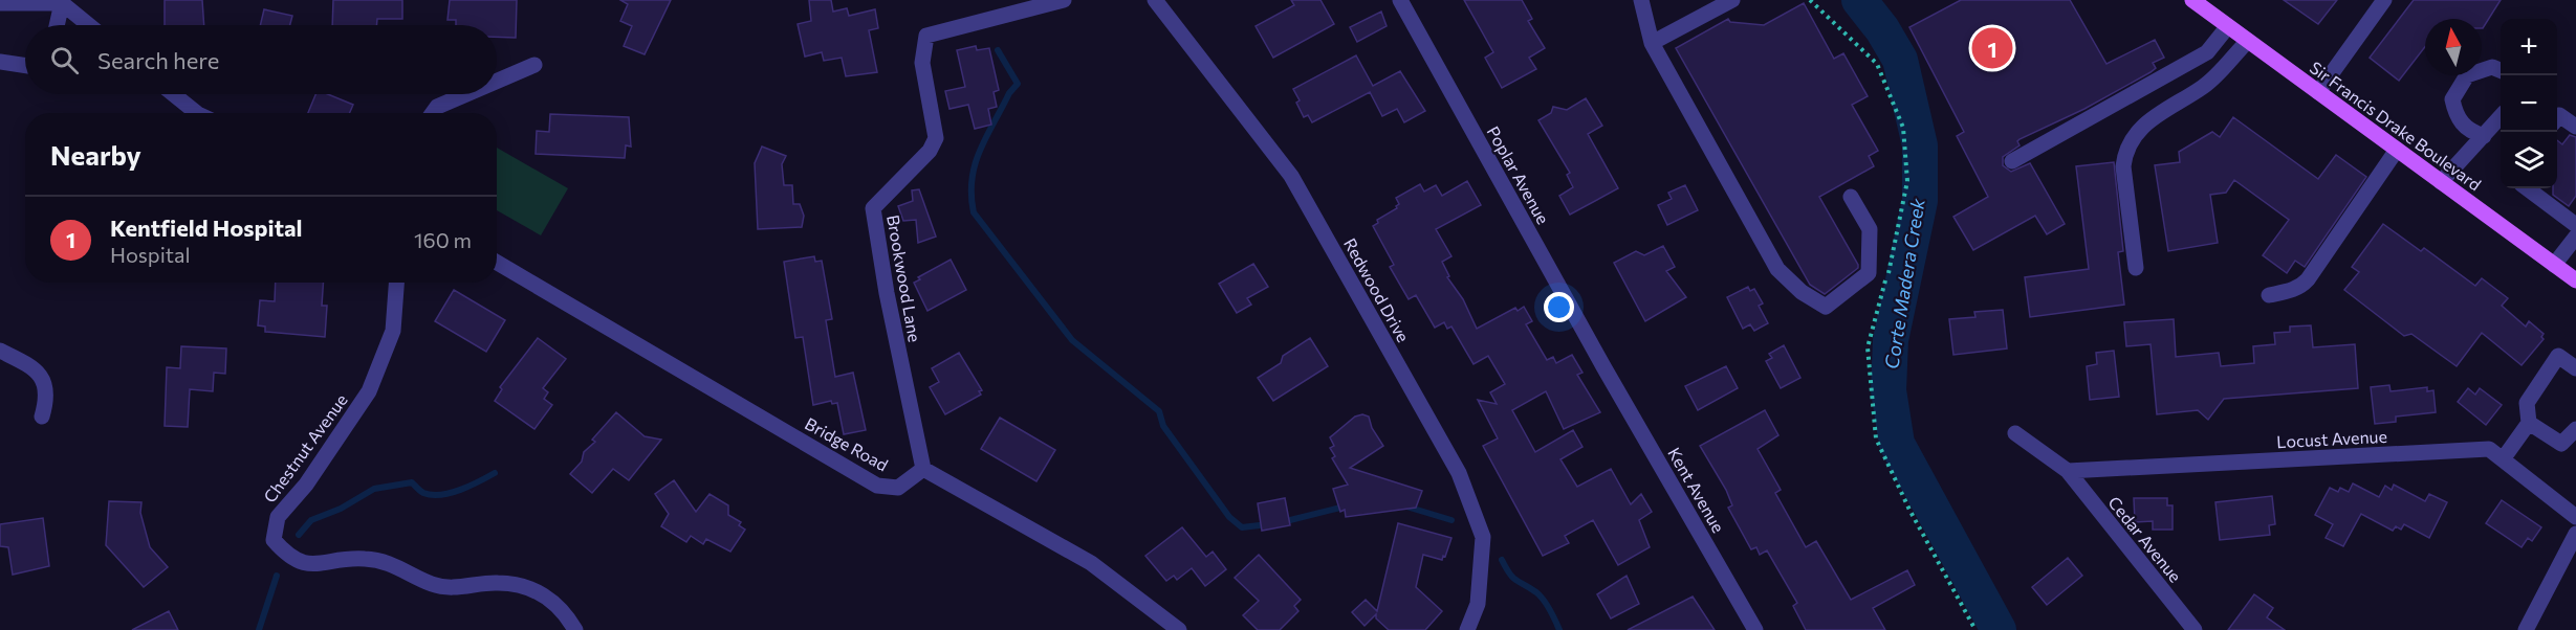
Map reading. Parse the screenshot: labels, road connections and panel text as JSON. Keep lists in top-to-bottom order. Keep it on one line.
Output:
{"streets":{"main road":["Sir Francis Drake Boulevard"],"street":["Poplar Avenue","Brookwood Lane","Redwood Drive","Locust Avenue","Bridge Road","Chestnut Avenue","Kent Avenue","Cedar Avenue"]},"crossings":[["Poplar Avenue","Kent Avenue"],["Brookwood Lane","Bridge Road"],["Locust Avenue","Cedar Avenue"]],"water":["Corte Madera Creek"],"north":"top","page":{"map_buttons":["+","−"],"pins":"1","search":"Search here","heading":"Nearby","list":[{"mark":"1","name":"Kentfield Hospital","note":"Hospital","value":"160 m"}]}}
